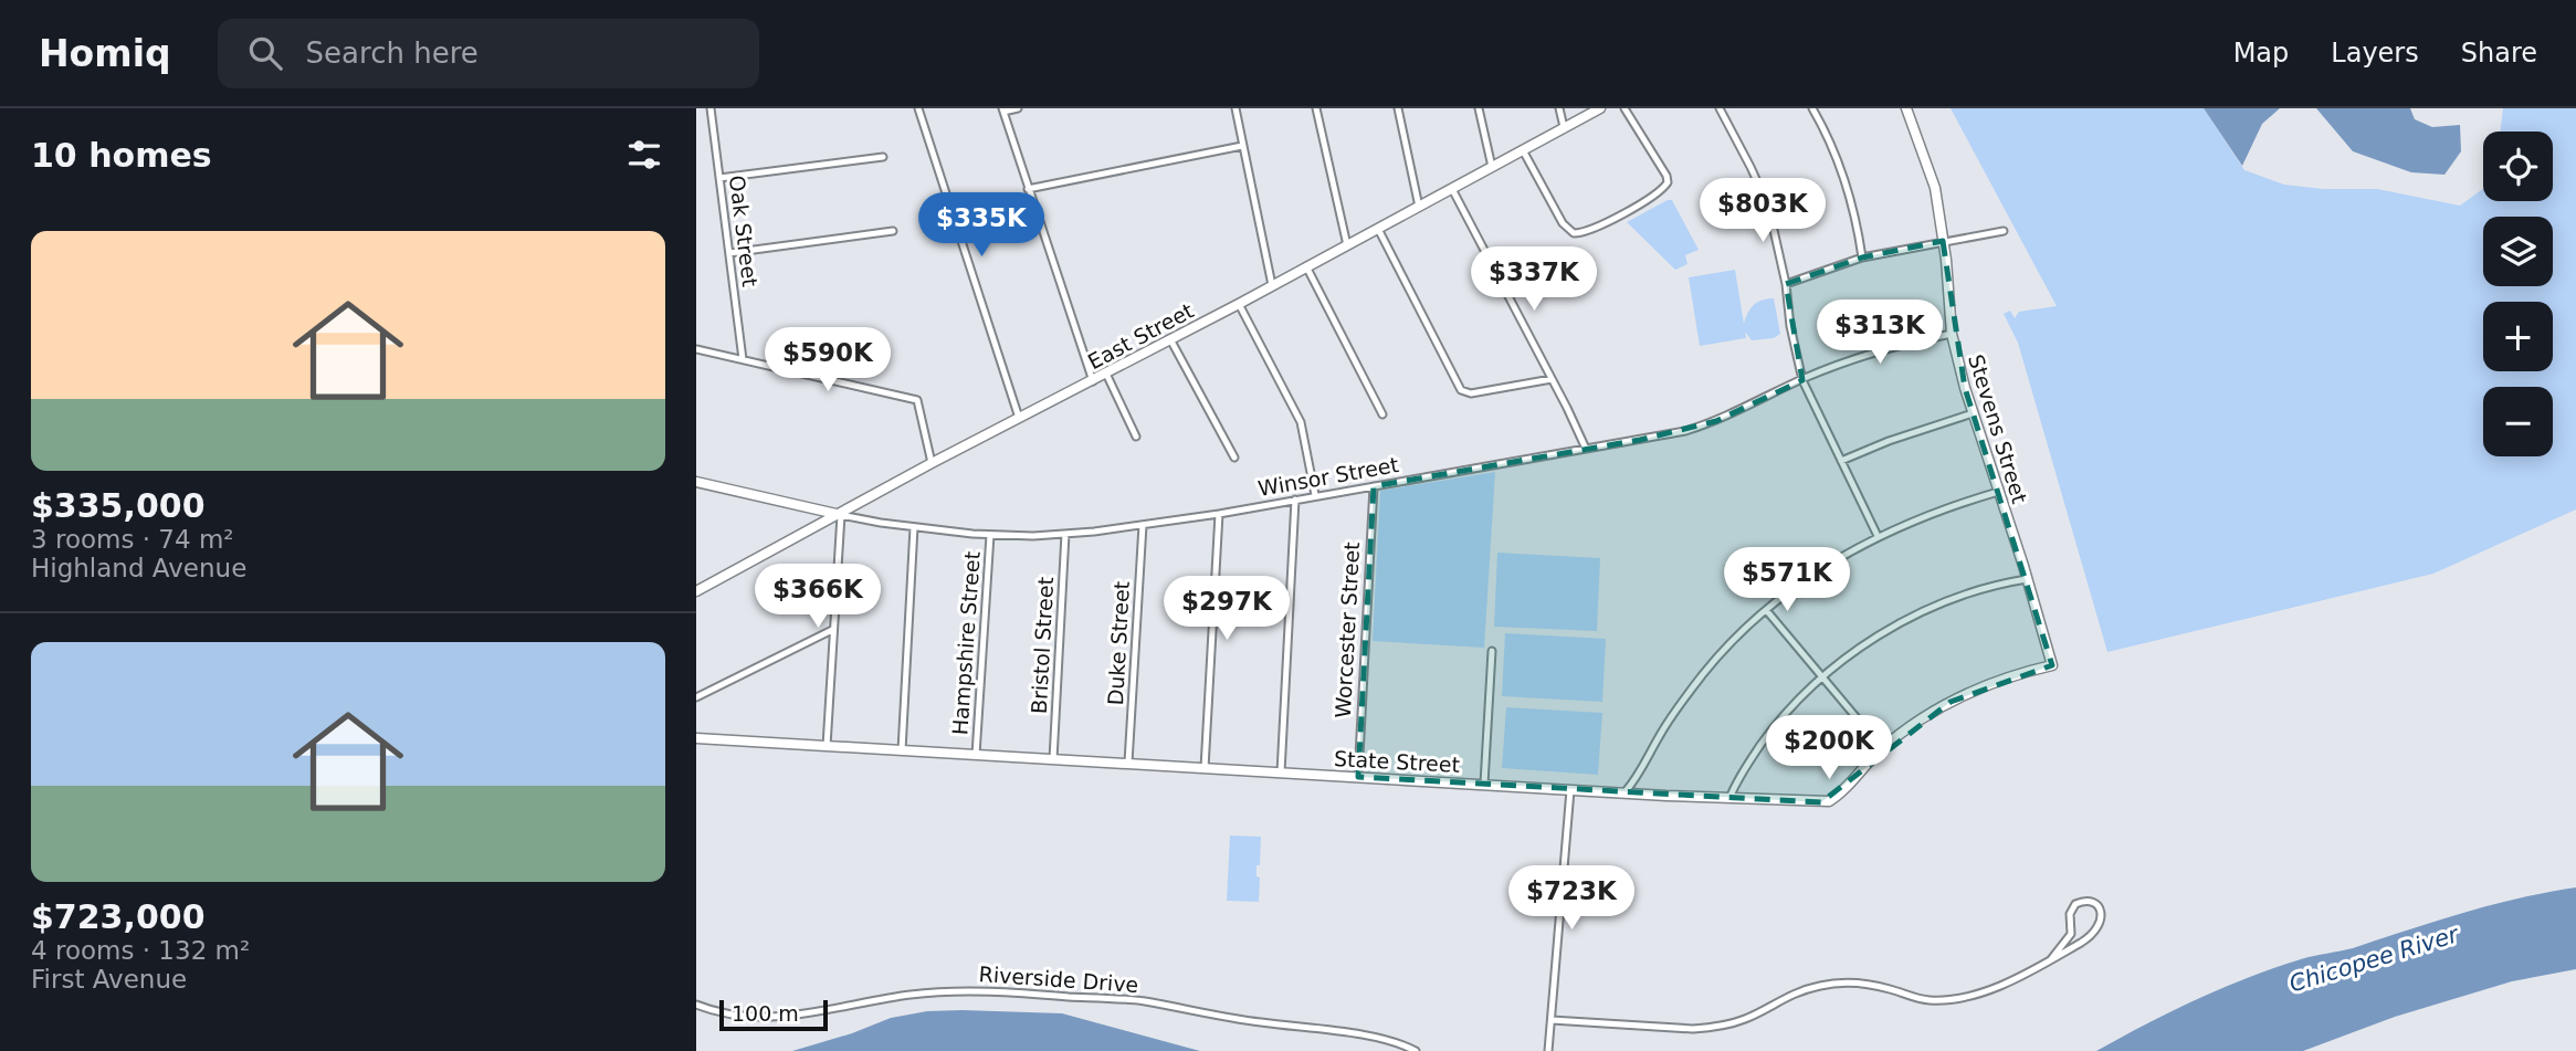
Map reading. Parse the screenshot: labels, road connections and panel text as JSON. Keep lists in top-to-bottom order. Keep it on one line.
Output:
{"streets":{"street":["Oak Street","East Street","Stevens Street","Winsor Street","Worcester Street","Hampshire Street","Duke Street","Bristol Street","State Street","Riverside Drive"]},"crossings":[["East Street","Winsor Street"],["Stevens Street","Winsor Street"],["Stevens Street","State Street"],["Winsor Street","Worcester Street"],["Winsor Street","Hampshire Street"],["Winsor Street","Duke Street"],["Winsor Street","Bristol Street"],["Worcester Street","State Street"],["Hampshire Street","State Street"],["Duke Street","State Street"],["Bristol Street","State Street"]],"water":["Chicopee River"],"scale_bar":"100 m","page":{"header":"Homiq","search":"Search here","nav":["Map","Layers","Share"],"heading":"10 homes","map_buttons":["+","−"],"price":["$803K","$335K","$337K","$313K","$590K","$571K","$366K","$297K","$200K","$723K"],"list":[{"name":"$335,000","note":"3 rooms · 74 m² · Highland Avenue"},{"name":"$723,000","note":"4 rooms · 132 m² · First Avenue"}],"scale":"100 m"}}
